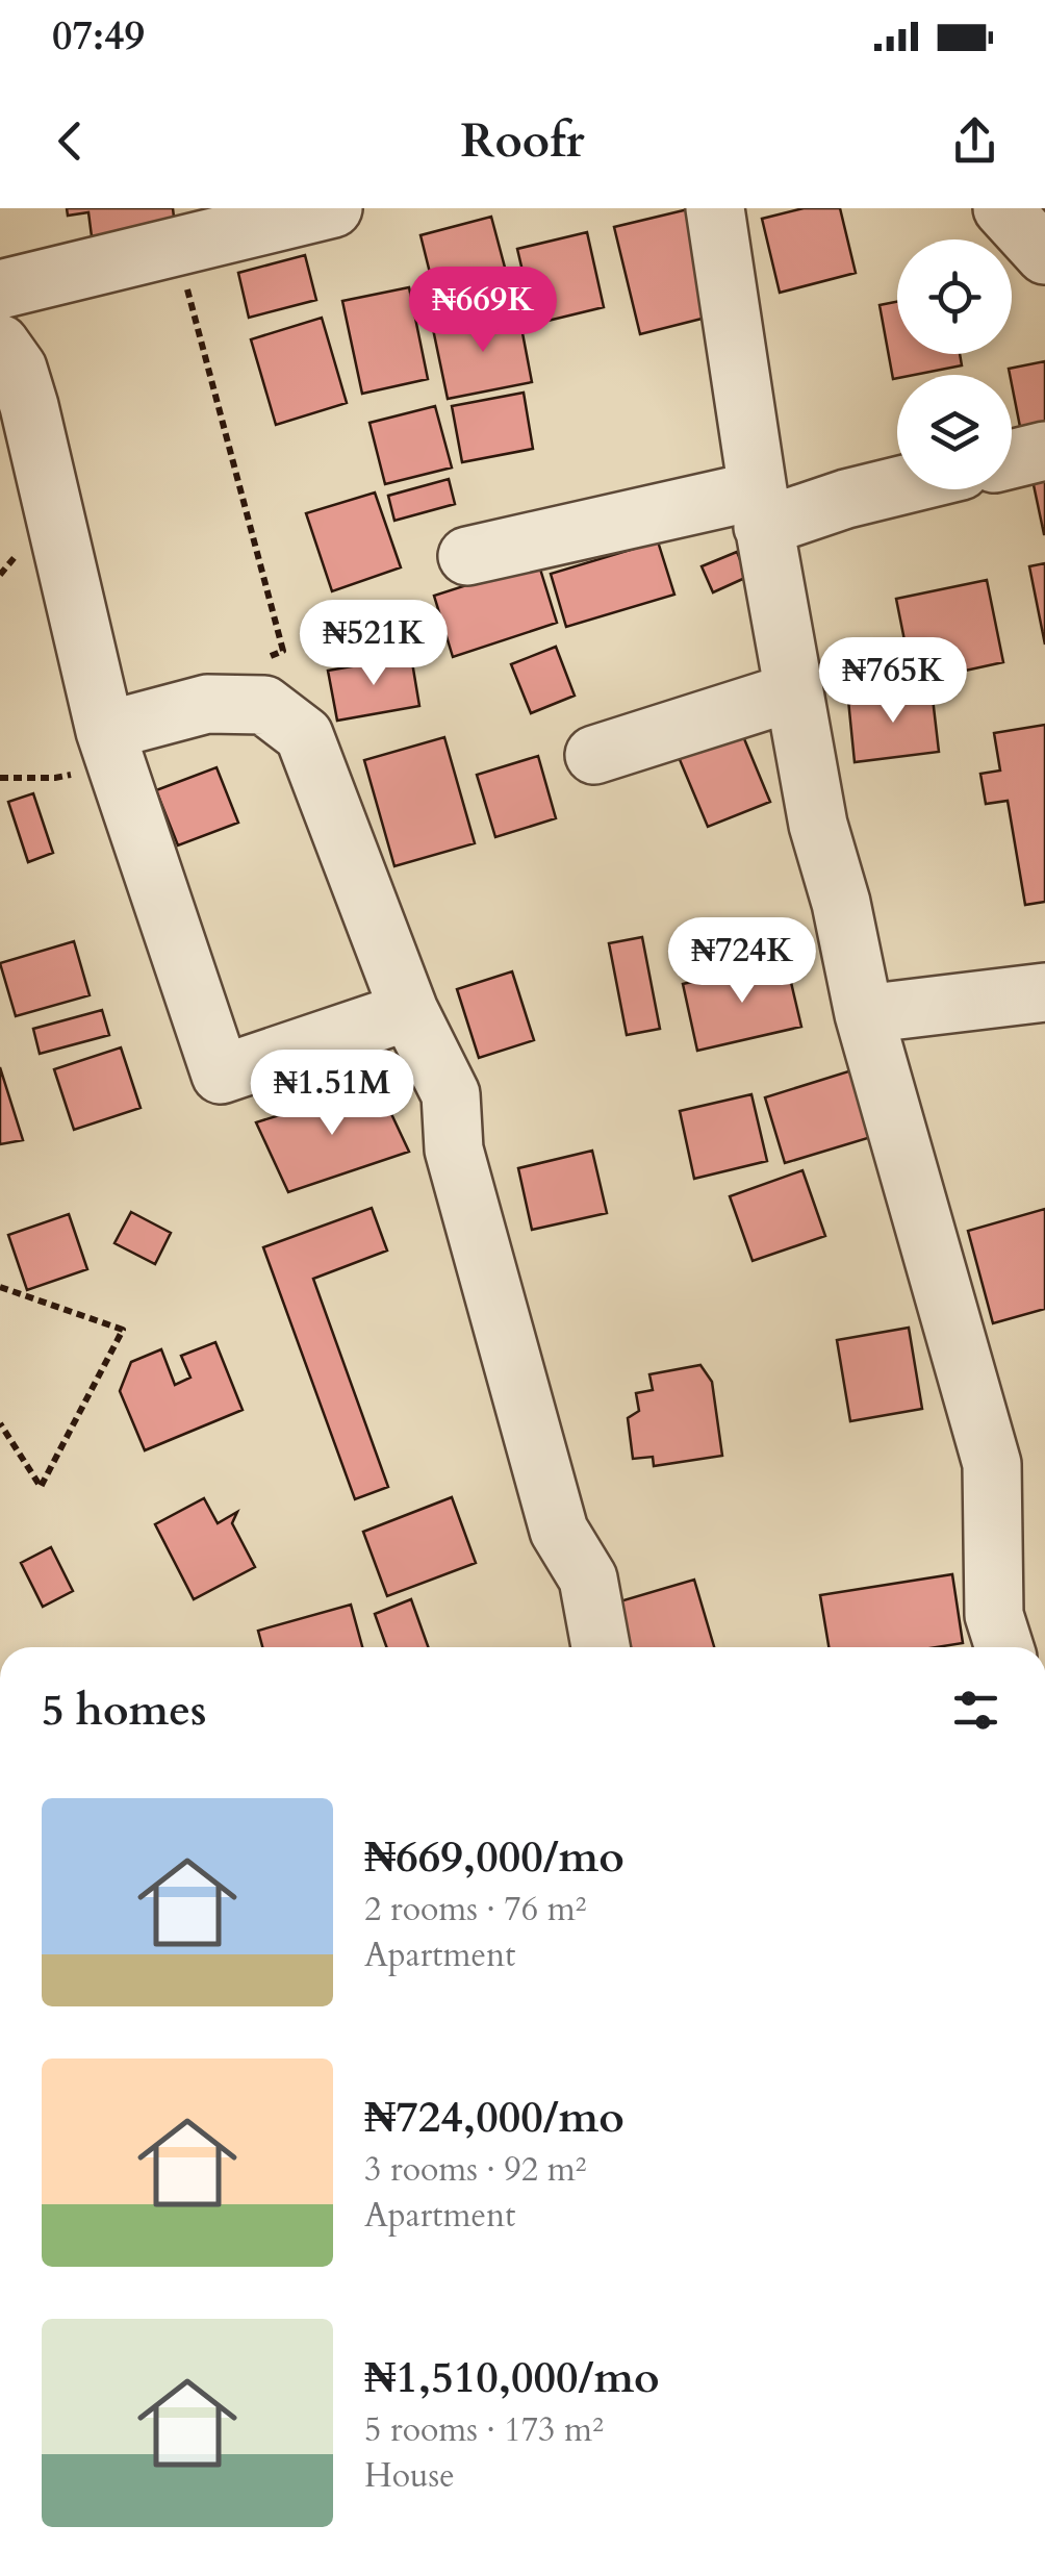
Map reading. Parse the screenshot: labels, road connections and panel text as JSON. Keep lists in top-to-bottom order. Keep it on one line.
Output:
{"page":{"status":"07:49","header":"Roofr","price":["₦669K","₦521K","₦765K","₦724K","₦1.51M"],"heading":"5 homes","list":[{"name":"₦669,000/mo","note":"2 rooms · 76 m² · Apartment"},{"name":"₦724,000/mo","note":"3 rooms · 92 m² · Apartment"},{"name":"₦1,510,000/mo","note":"5 rooms · 173 m² · House"}]}}
